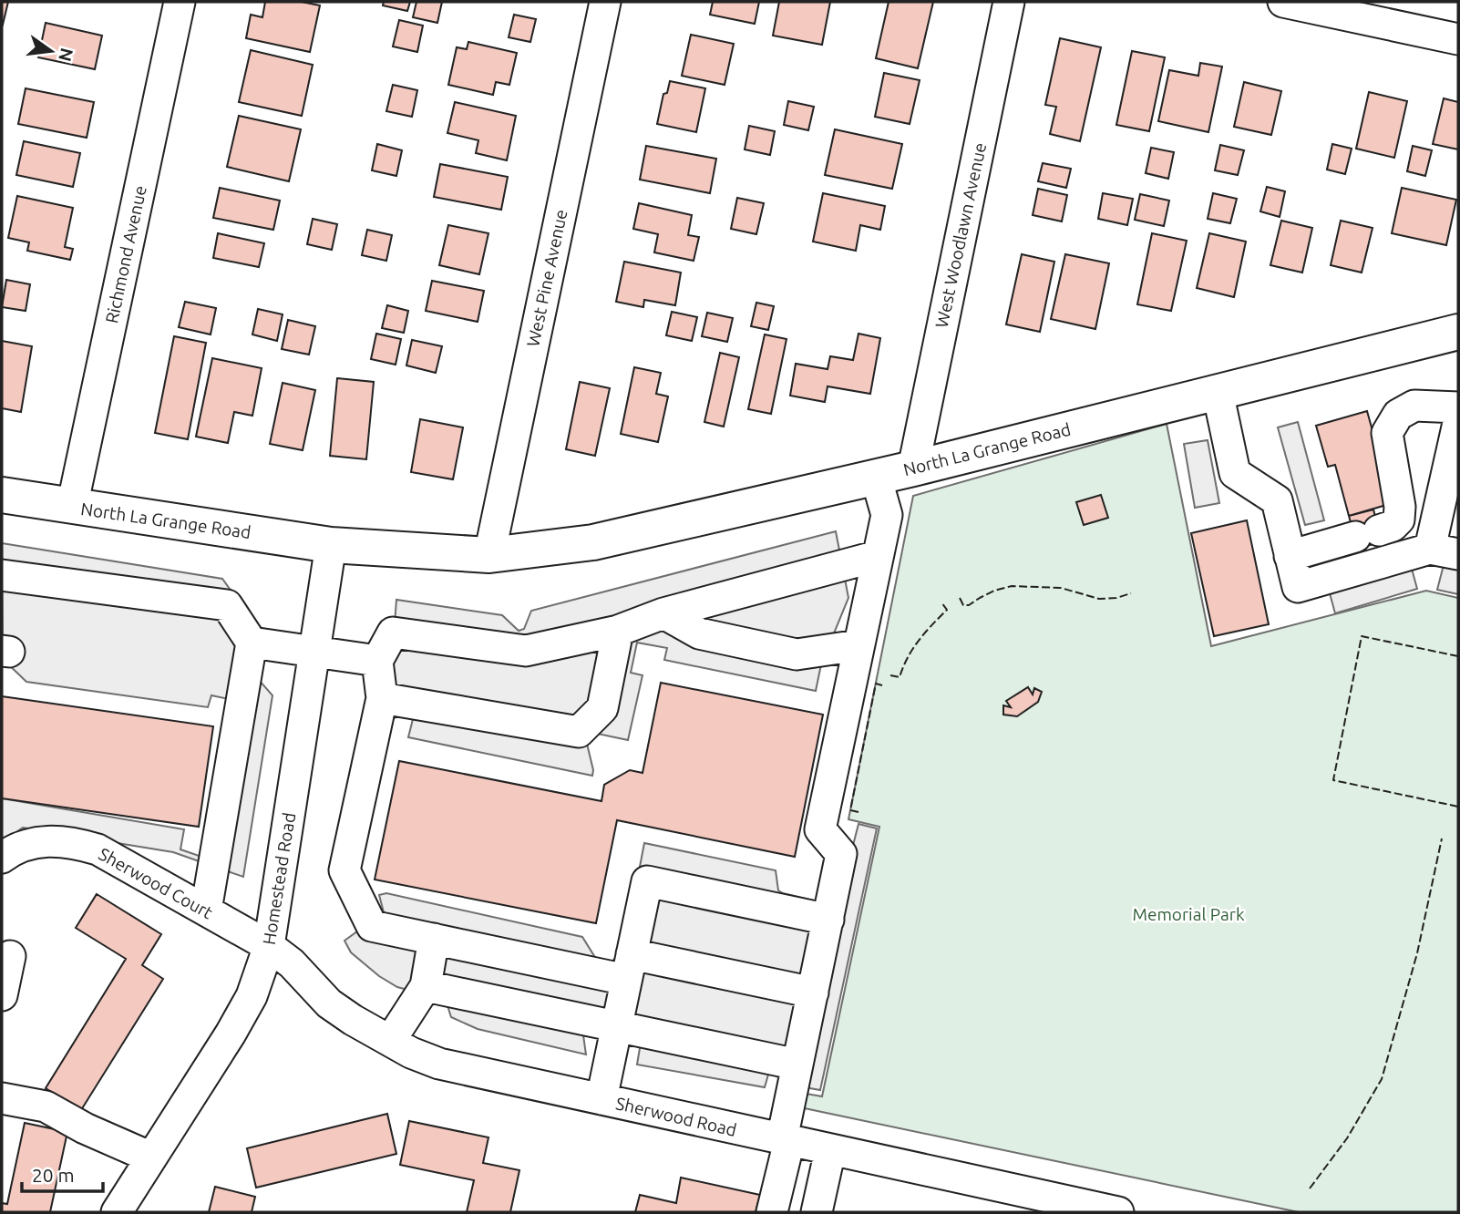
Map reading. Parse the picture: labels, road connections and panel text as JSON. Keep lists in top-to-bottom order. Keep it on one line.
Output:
{"streets":{"main road":["North La Grange Road"],"street":["West Woodlawn Avenue","Richmond Avenue","West Pine Avenue","Homestead Road","Sherwood Court","Sherwood Road"]},"crossings":[["West Woodlawn Avenue","North La Grange Road"],["Richmond Avenue","North La Grange Road"],["West Pine Avenue","North La Grange Road"],["North La Grange Road","Homestead Road"],["Homestead Road","Sherwood Court"],["Homestead Road","Sherwood Road"],["Sherwood Court","Sherwood Road"]],"parks":["Memorial Park"],"scale_bar":"20 m","north":"right"}
